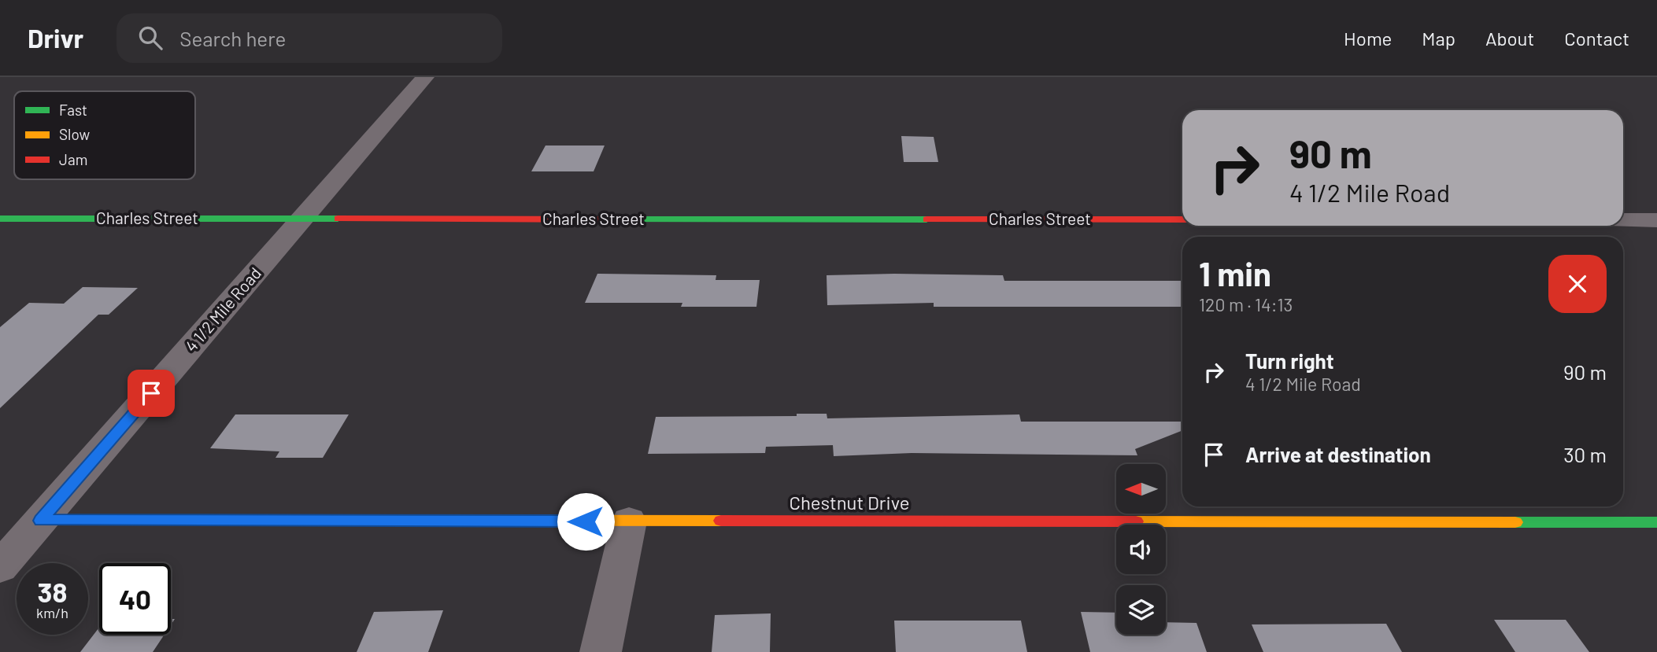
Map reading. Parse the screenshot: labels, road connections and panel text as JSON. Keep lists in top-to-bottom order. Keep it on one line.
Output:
{"streets":{"street":["Charles Street","4 1/2 Mile Road","Chestnut Drive"]},"crossings":[["Charles Street","4 1/2 Mile Road"],["4 1/2 Mile Road","Chestnut Drive"]],"legend":["Fast","Slow","Jam"],"north":"left","page":{"header":"Drivr","search":"Search here","nav":["Home","Map","About","Contact"],"turn":["90 m","4 1/2 Mile Road"],"heading":["1 min","120 m · 14:13"],"list":[{"name":"Turn right","note":"4 1/2 Mile Road","value":"90 m"},{"name":"Arrive at destination","value":"30 m"}],"speed":"38 km/h","limit":"40"}}
